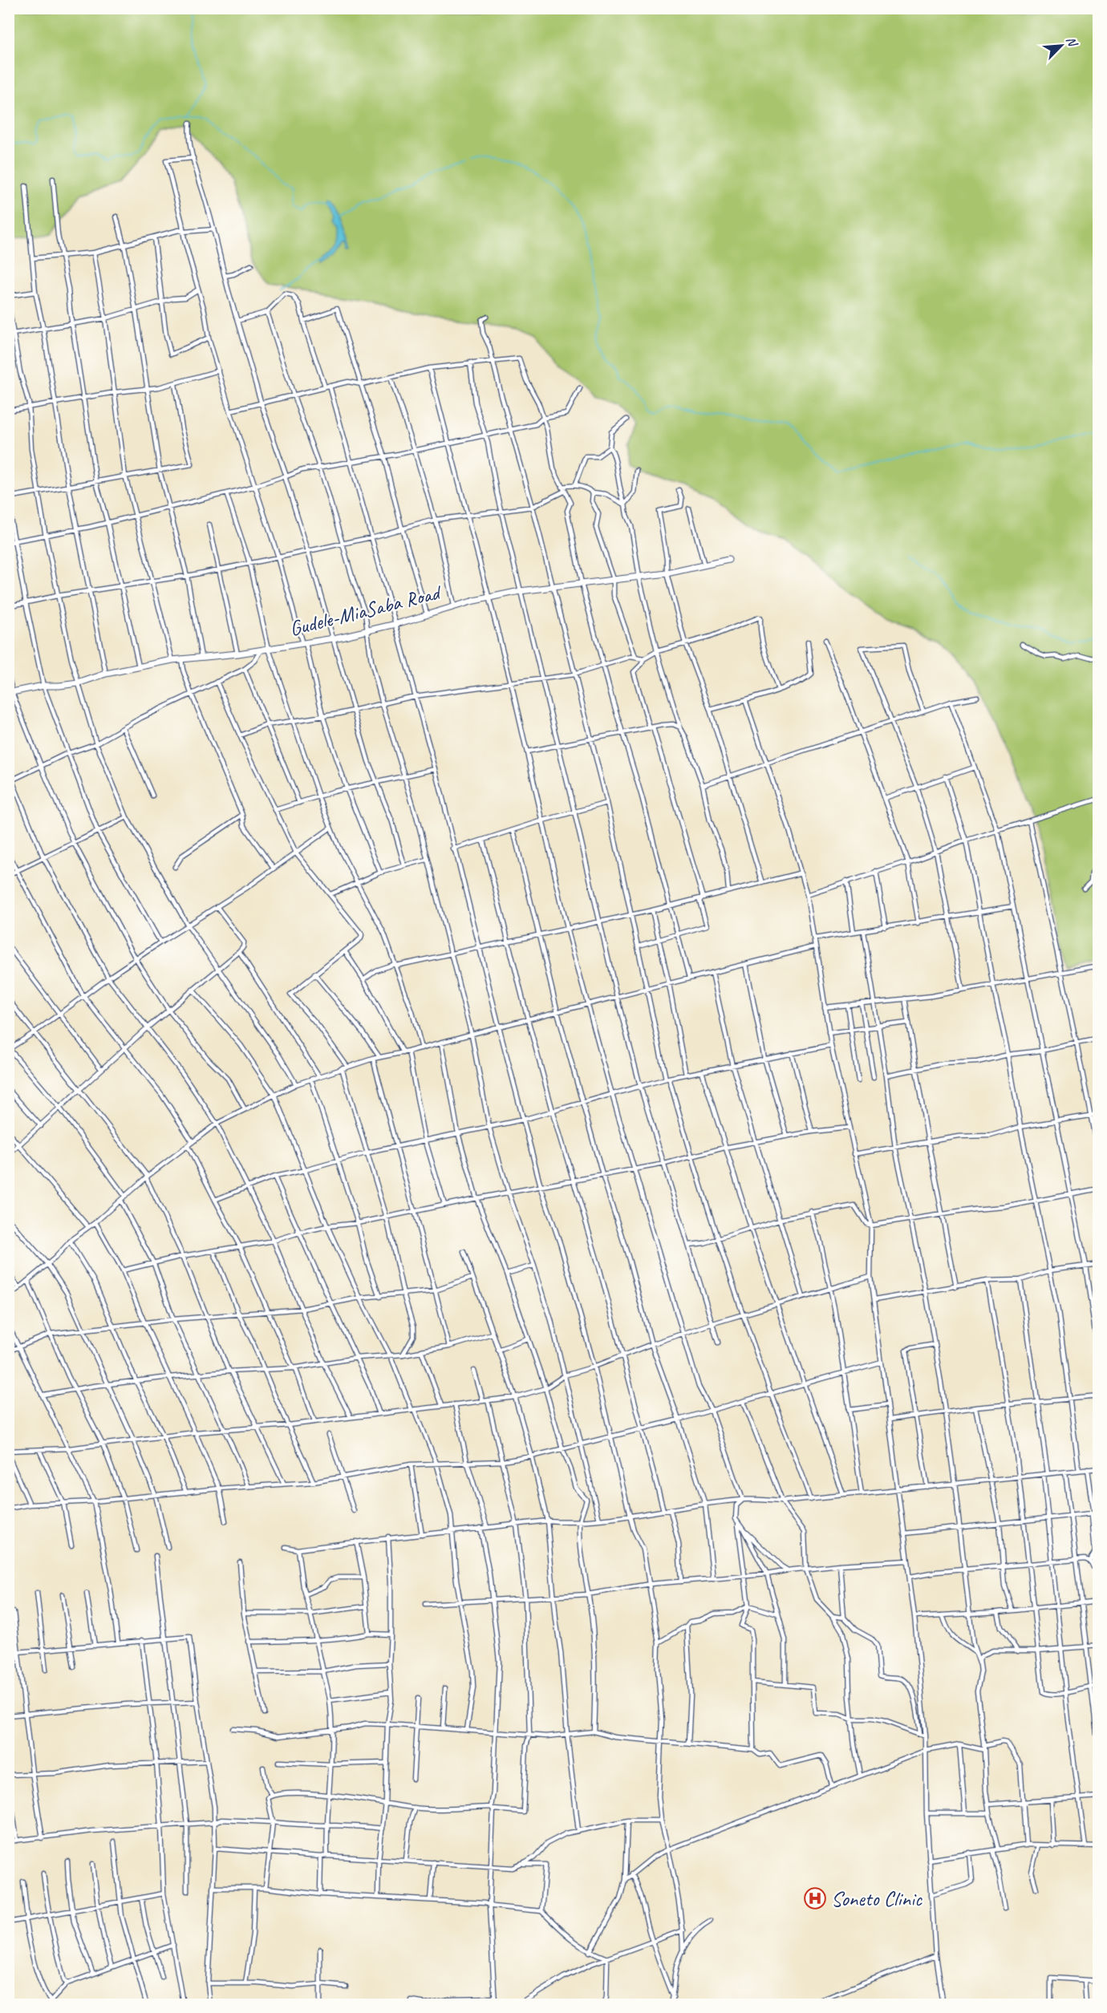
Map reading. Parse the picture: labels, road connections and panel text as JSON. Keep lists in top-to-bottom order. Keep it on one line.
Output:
{"streets":{"street":["Gudele-MiaSaba Road"]},"places":{"hospital":["Soneto Clinic"]},"north":"top right"}
